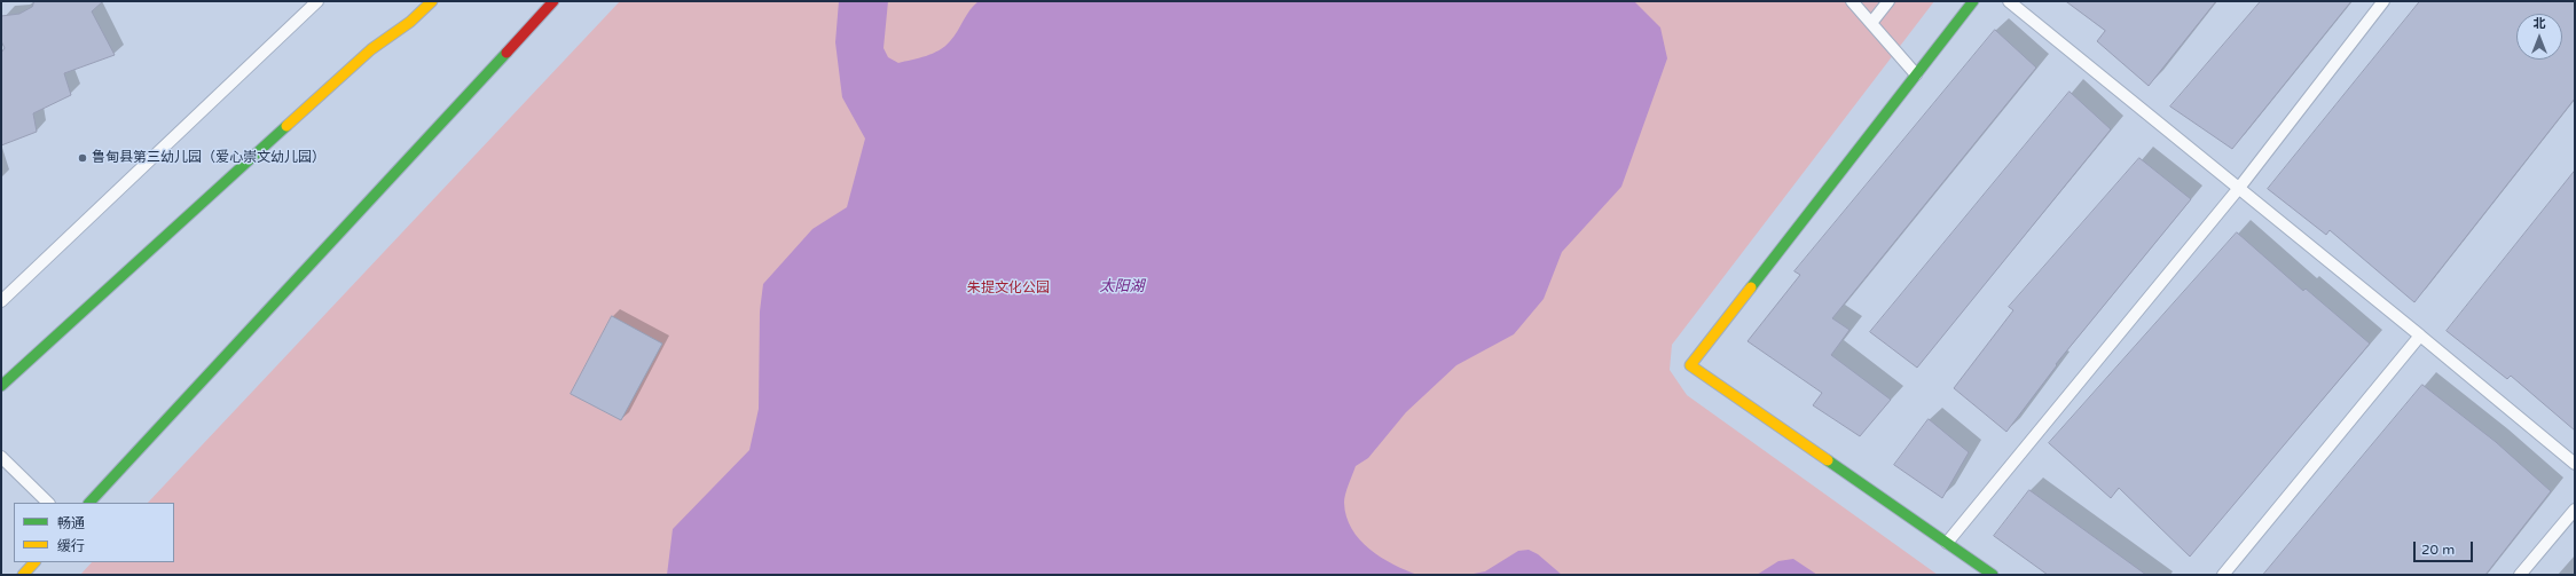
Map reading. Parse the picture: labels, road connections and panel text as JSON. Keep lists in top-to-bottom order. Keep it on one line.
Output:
{"water":["太阳湖"],"parks":["朱提文化公园"],"places":["鲁甸县第三幼儿园（爱心崇文幼儿园）"],"legend":["畅通","缓行"],"scale_bar":"20 m","north":"top"}
